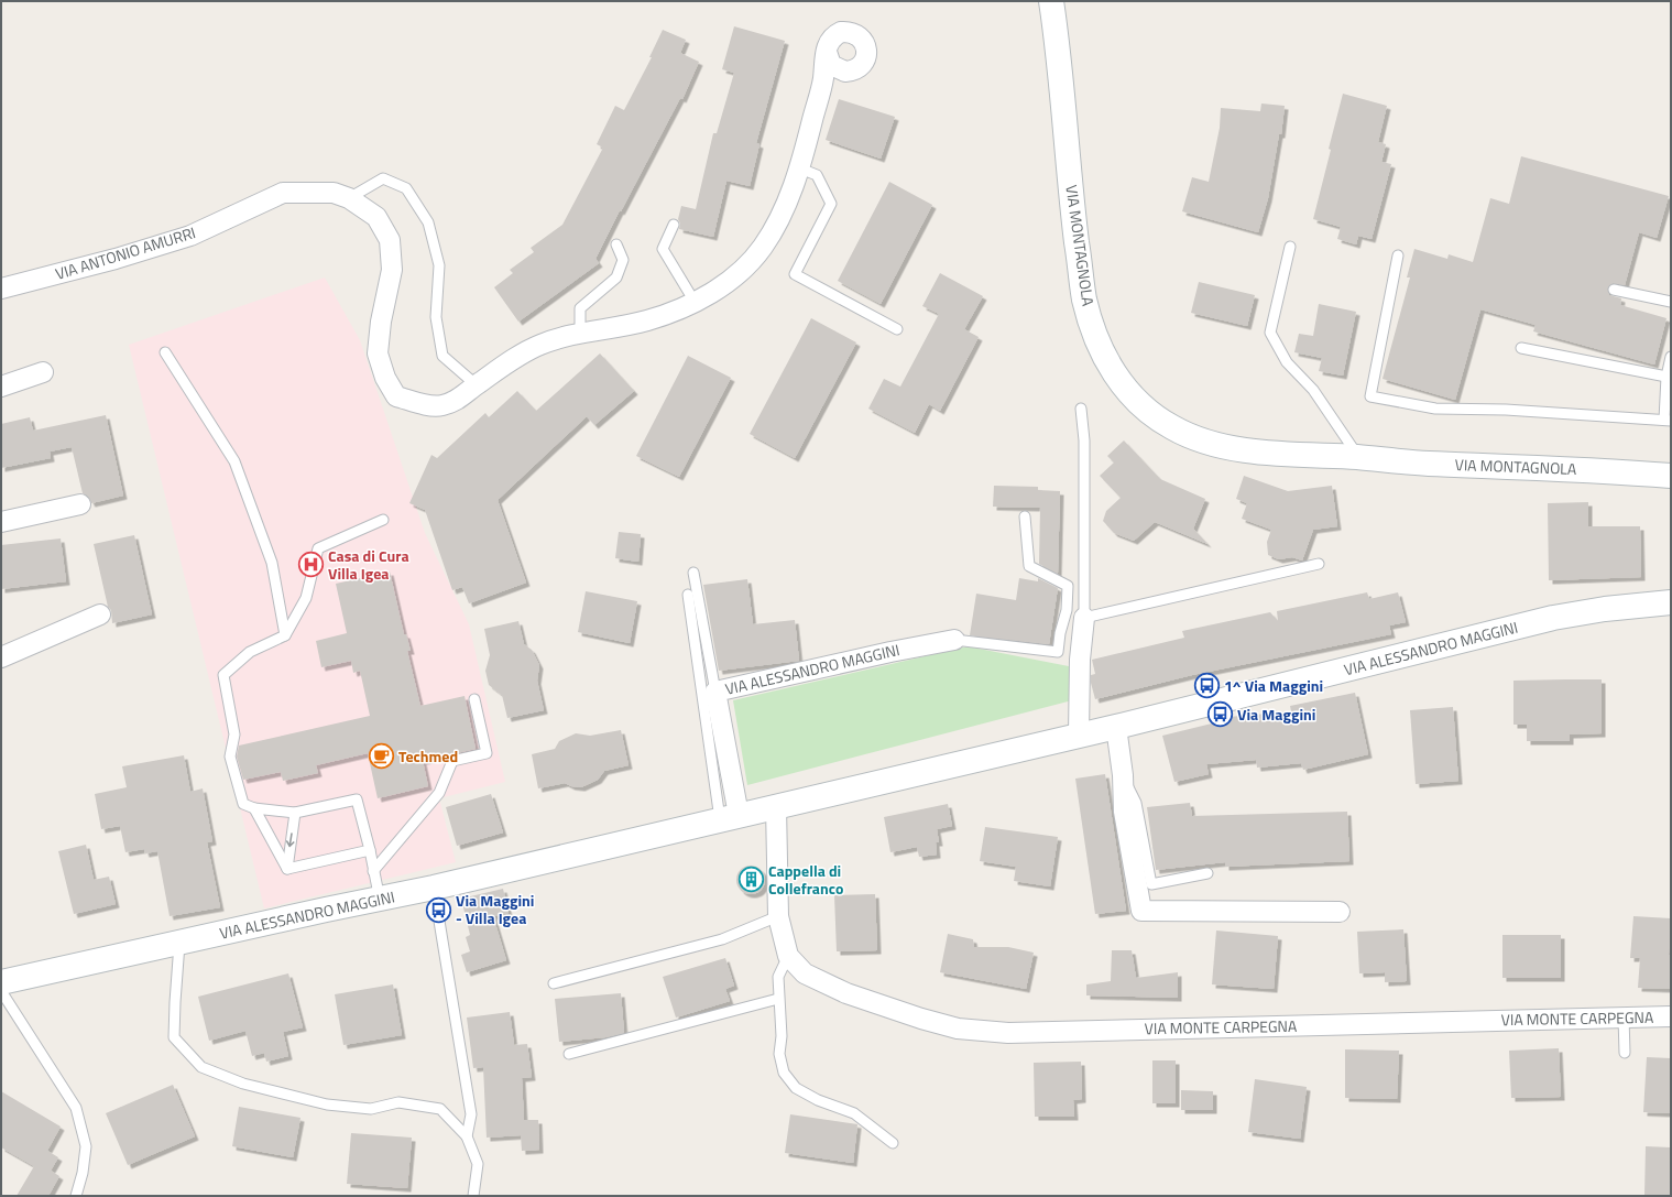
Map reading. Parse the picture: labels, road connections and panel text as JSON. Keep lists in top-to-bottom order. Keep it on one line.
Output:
{"streets":{"main road":["VIA MONTAGNOLA","VIA ALESSANDRO MAGGINI"],"street":["VIA ANTONIO AMURRI","VIA MONTE CARPEGNA"]},"crossings":[["VIA ALESSANDRO MAGGINI","VIA MONTE CARPEGNA"]],"places":{"hospital":["Casa di Cura Villa Igea"],"bus stop":["1^ Via Maggini","Via Maggini","Via Maggini - Villa Igea"],"cafe":["Techmed"],"building":["Cappella di Collefranco"]}}
